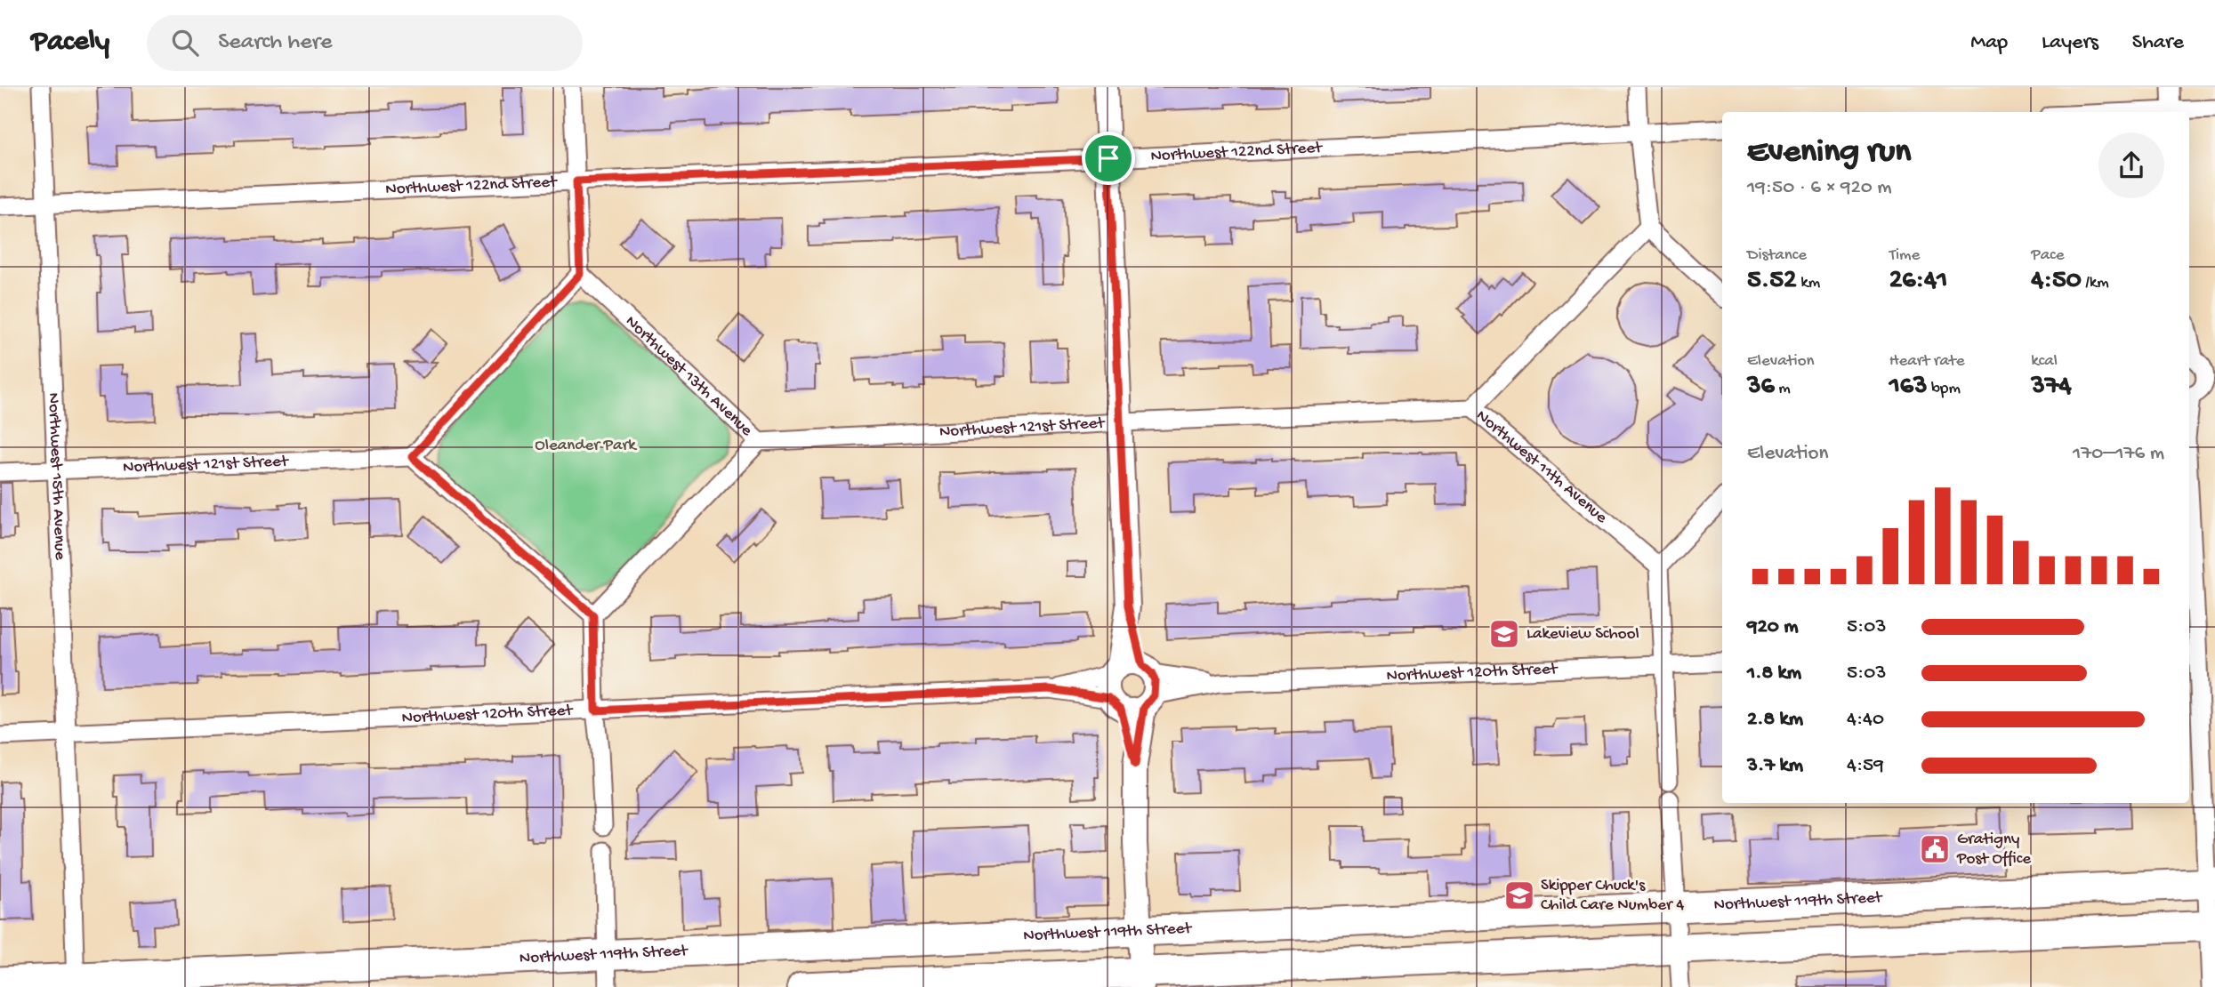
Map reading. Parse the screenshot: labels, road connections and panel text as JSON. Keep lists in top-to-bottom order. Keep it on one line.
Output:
{"streets":{"highway":["Northwest 119th Street"],"street":["Northwest 122nd Street","Northwest 13th Avenue","Northwest 121st Street","Northwest 11th Avenue","Northwest 15th Avenue","Northwest 120th Street"]},"crossings":[["Northwest 122nd Street","Northwest 15th Avenue"],["Northwest 13th Avenue","Northwest 121st Street"],["Northwest 121st Street","Northwest 11th Avenue"],["Northwest 121st Street","Northwest 15th Avenue"],["Northwest 15th Avenue","Northwest 120th Street"],["Northwest 15th Avenue","Northwest 119th Street"]],"parks":["Oleander Park"],"places":{"school or university":["Lakeview School","Skipper Chuck's Child Care Number 4"],"public building":["Gratigny Post Office"]},"page":{"header":"Pacely","search":"Search here","nav":["Map","Layers","Share"],"heading":["Evening run","19:50 · 6 × 920 m"],"stats":[["Distance","5.52 km"],["Time","26:41"],["Pace","4:50 /km"],["Elevation","36 m"],["Heart rate","163 bpm"],["kcal","374"]],"chart":["Elevation","170–176 m"],"list":[{"name":"920 m","note":"5:03"},{"name":"1.8 km","note":"5:03"},{"name":"2.8 km","note":"4:40"},{"name":"3.7 km","note":"4:59"}]}}
